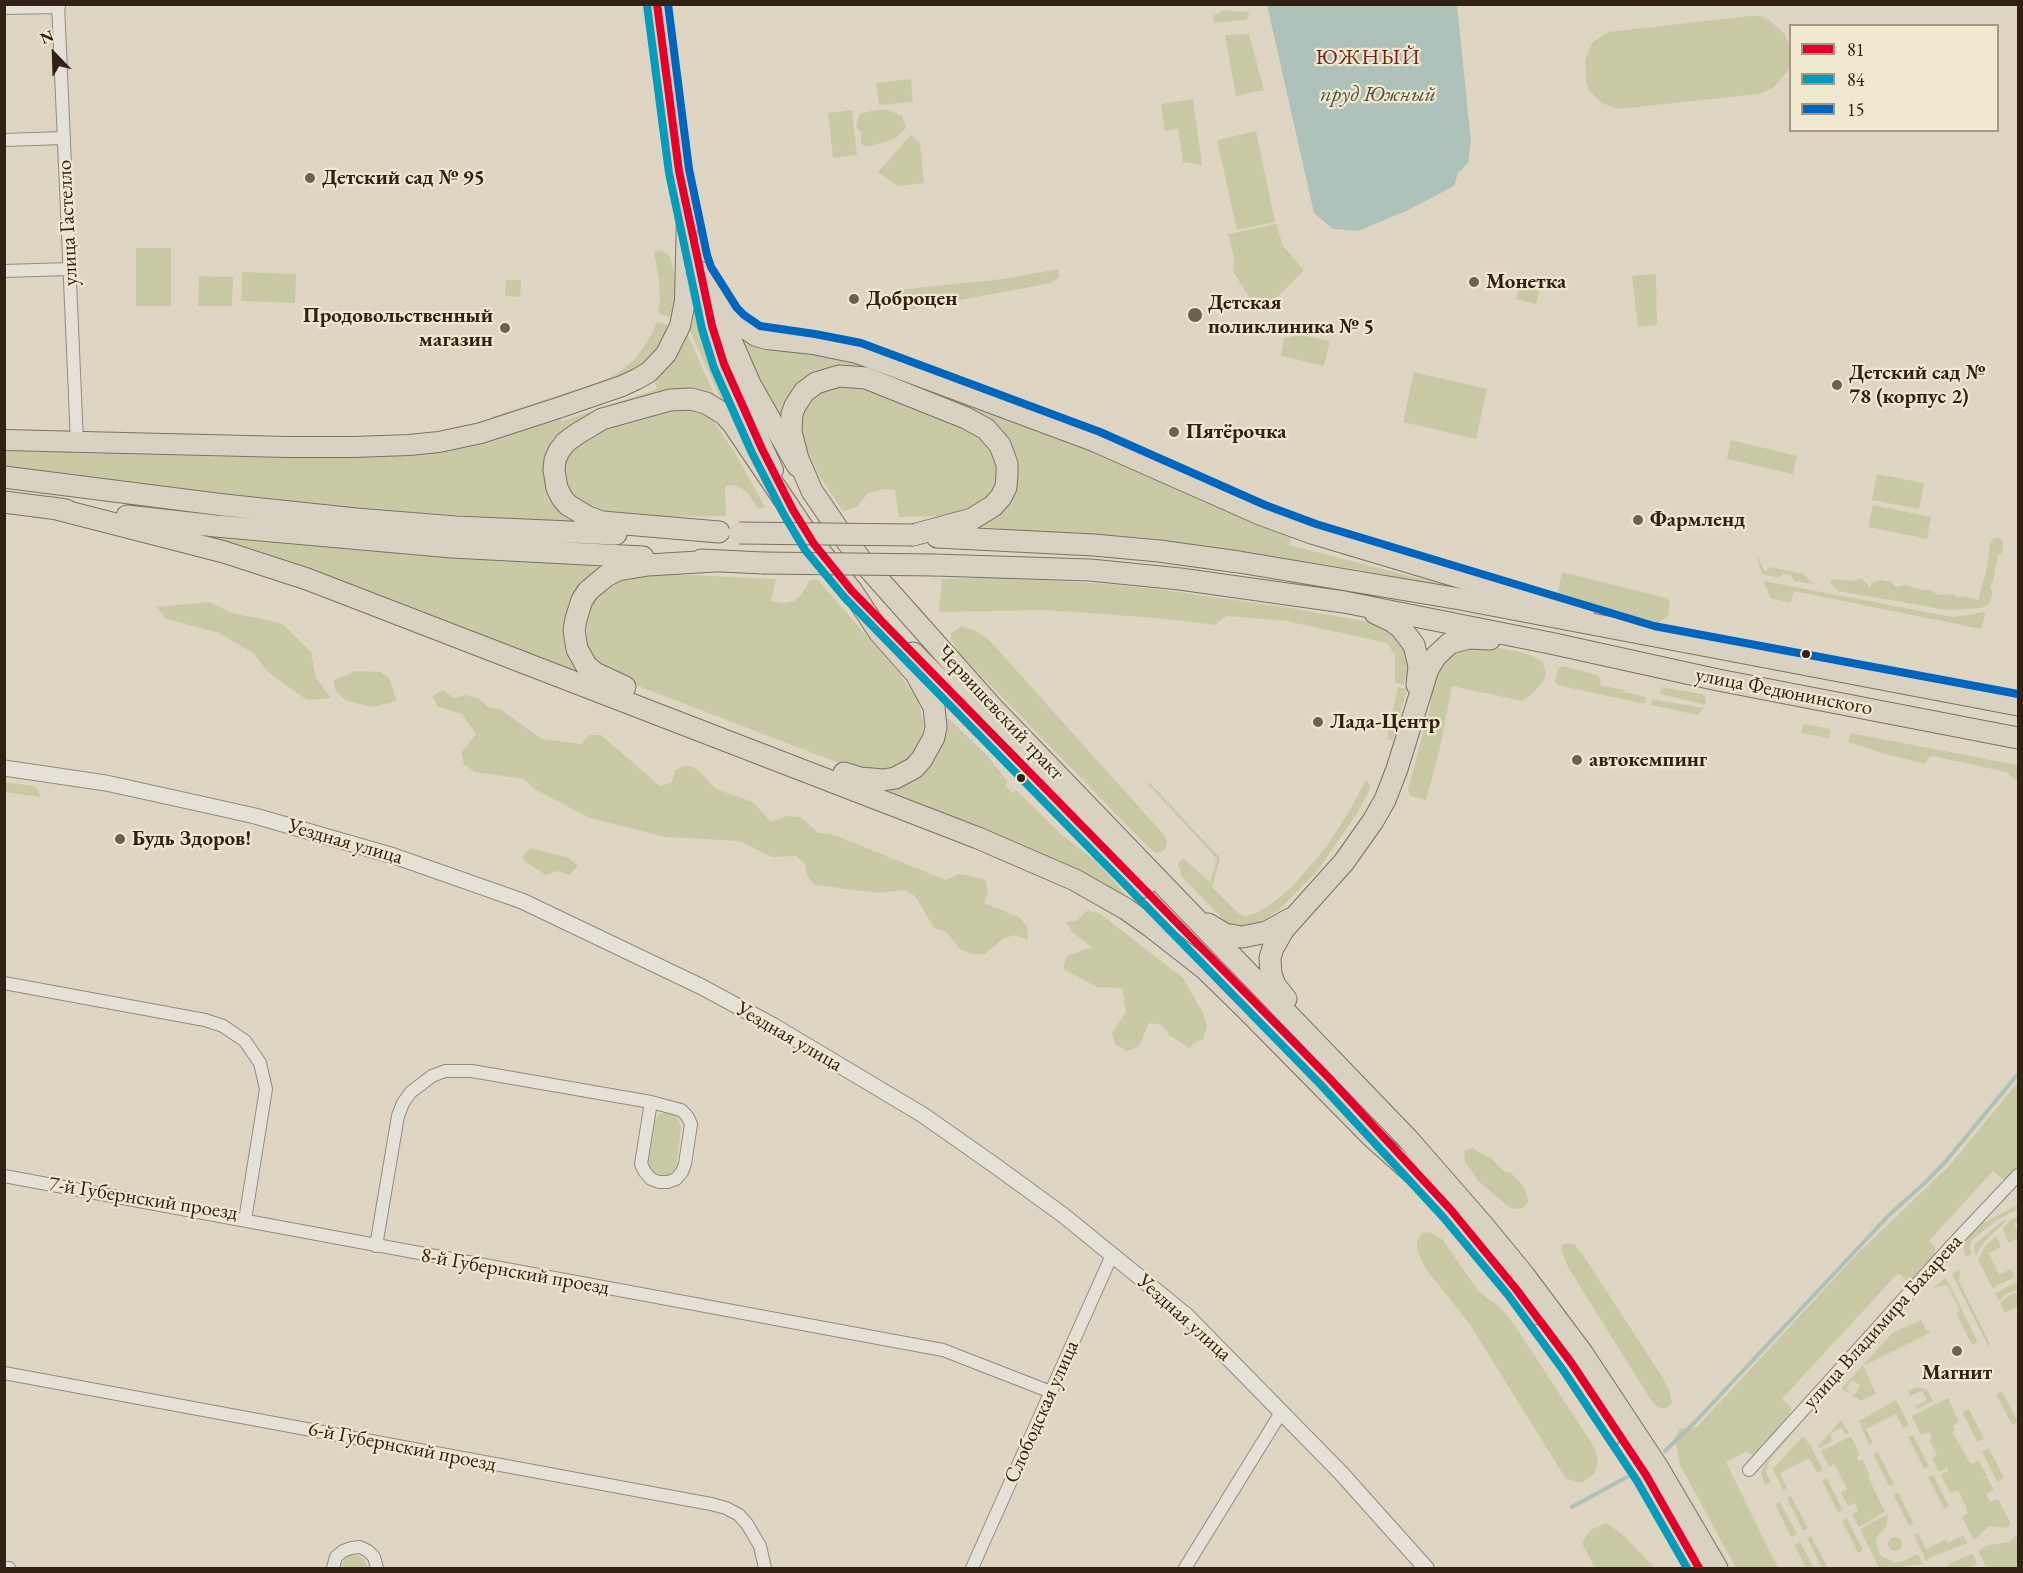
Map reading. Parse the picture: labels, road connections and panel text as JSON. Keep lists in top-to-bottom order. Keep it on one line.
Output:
{"streets":{"highway":["улица Федюнинского","Червишевский тракт"],"street":["улица Гастелло","Уездная улица","7-й Губернский проезд","8-й Губернский проезд","улица Владимира Бахарева","Слободская улица","6-й Губернский проезд"]},"crossings":[["улица Федюнинского","Червишевский тракт"],["Уездная улица","Слободская улица"],["7-й Губернский проезд","8-й Губернский проезд"],["8-й Губернский проезд","Слободская улица"]],"districts":["ЮЖНЫЙ"],"water":["пруд Южный"],"places":["Детский сад № 95","Монетка","Доброцен","Детская поликлиника № 5","Продовольственный магазин","Детский сад № 78 (корпус 2)","Пятёрочка","Фармленд","Лада-Центр","автокемпинг","Будь Здоров!","Магнит"],"lines":["transit line 81","transit line 15","transit line 84"],"legend":["81","84","15"],"north":"top left"}
